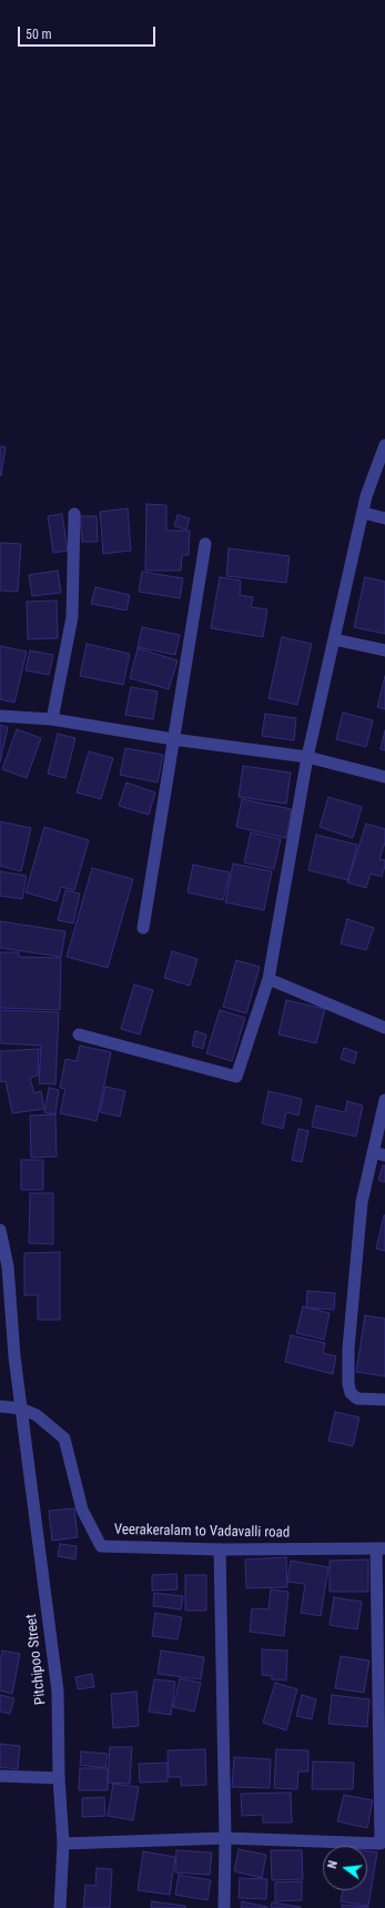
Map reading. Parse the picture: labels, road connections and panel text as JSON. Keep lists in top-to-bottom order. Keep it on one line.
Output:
{"streets":{"street":["Veerakeralam to Vadavalli road","Pitchipoo Street"]},"crossings":[["Veerakeralam to Vadavalli road","Pitchipoo Street"]],"scale_bar":"50 m","north":"left"}
